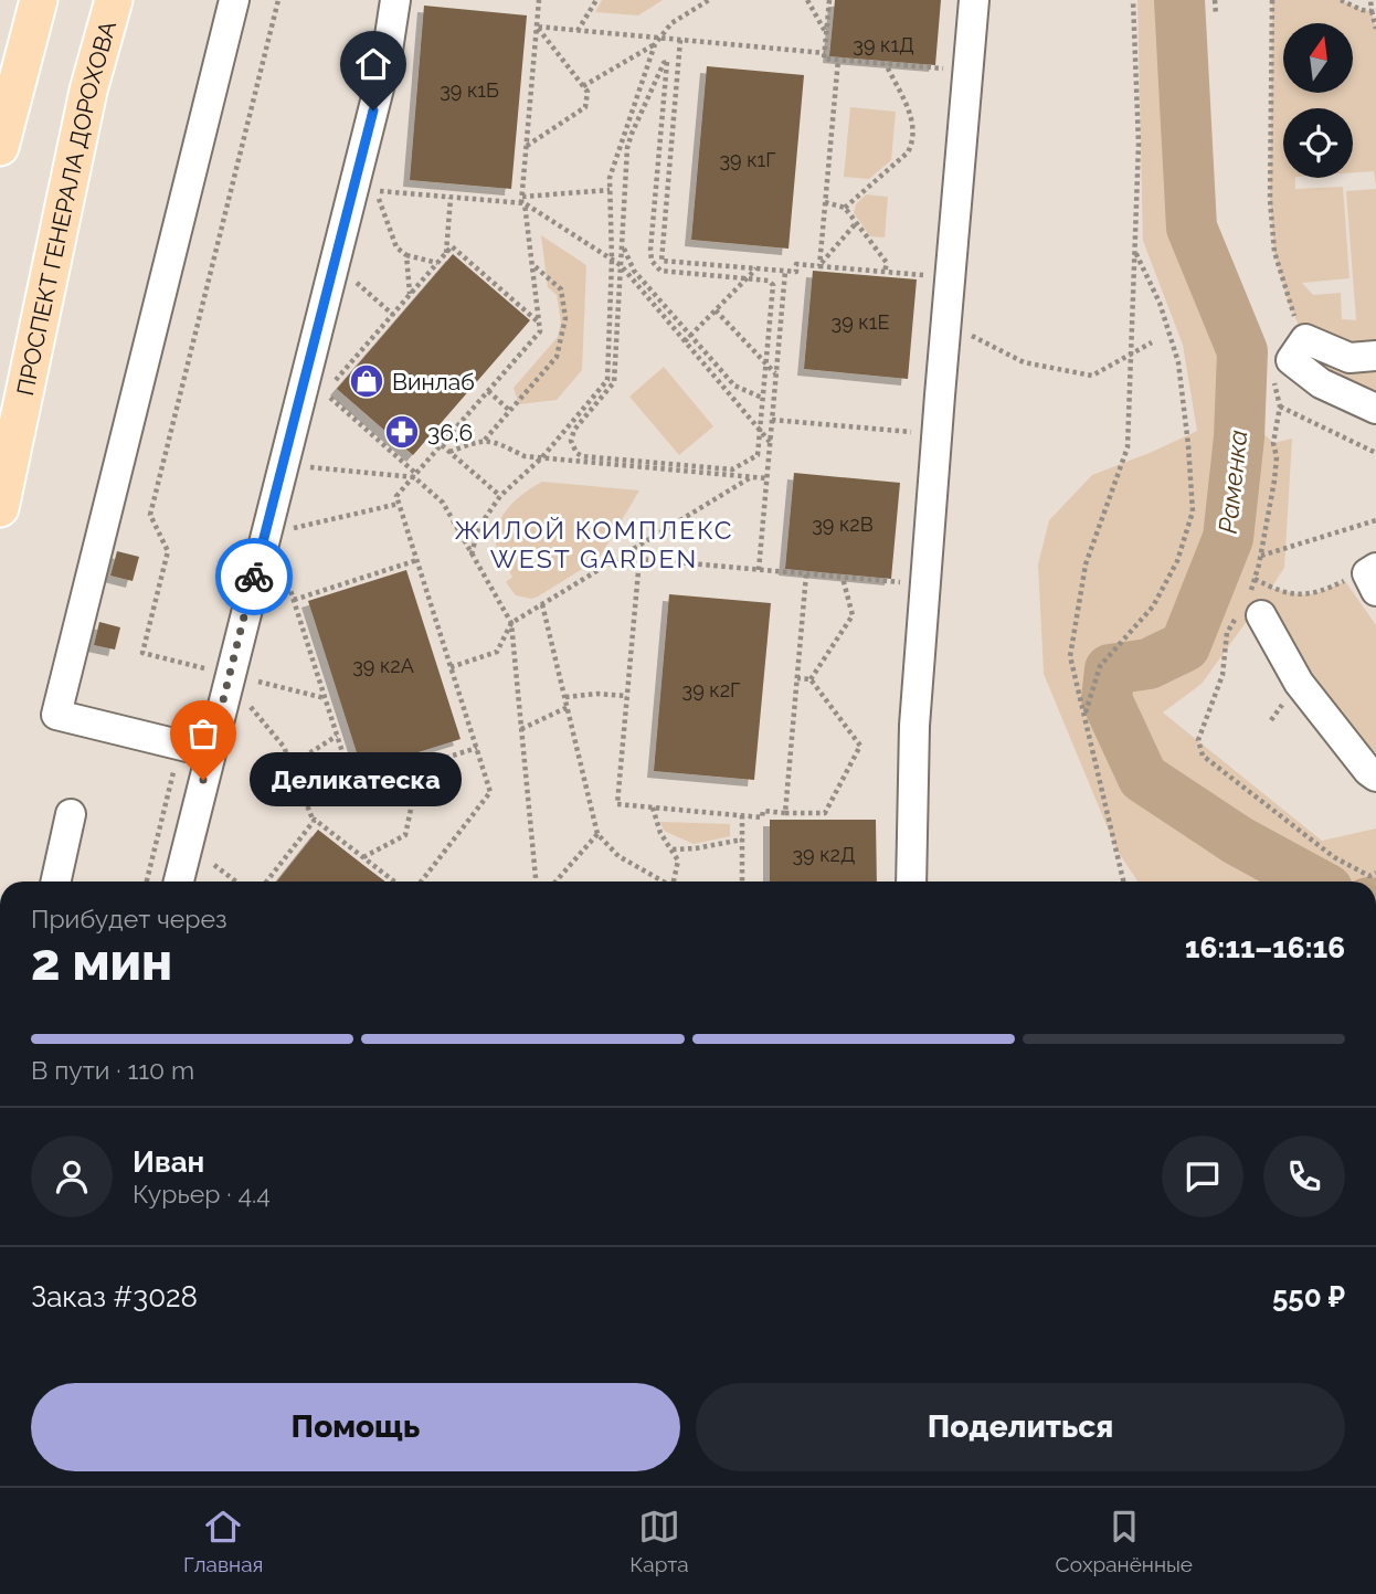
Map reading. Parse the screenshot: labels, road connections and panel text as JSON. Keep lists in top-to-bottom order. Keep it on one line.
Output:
{"streets":{"main road":["ПРОСПЕКТ ГЕНЕРАЛА ДОРОХОВА"]},"districts":["ЖИЛОЙ КОМПЛЕКС WEST GARDEN"],"water":["Раменка"],"places":{"shop":["Винлаб"],"pharmacy":["36,6"],"other":["Деликатеска"]},"house_numbers":["39 к1Д","39 к1Б","39 к1Г","39 к1Е","39 к2В","39 к2А","39 к2Г","39 к2Д"],"north":"top","page":{"bubble":"Деликатеска","heading":["2 мин","Прибудет через","16:11–16:16"],"panel":["Иван","Курьер · 4.4","Заказ #3028","550 ₽"],"bar":"В пути · 110 m","buttons":["Помощь","Поделиться"],"tabs":["Главная","Карта","Сохранённые"]}}
